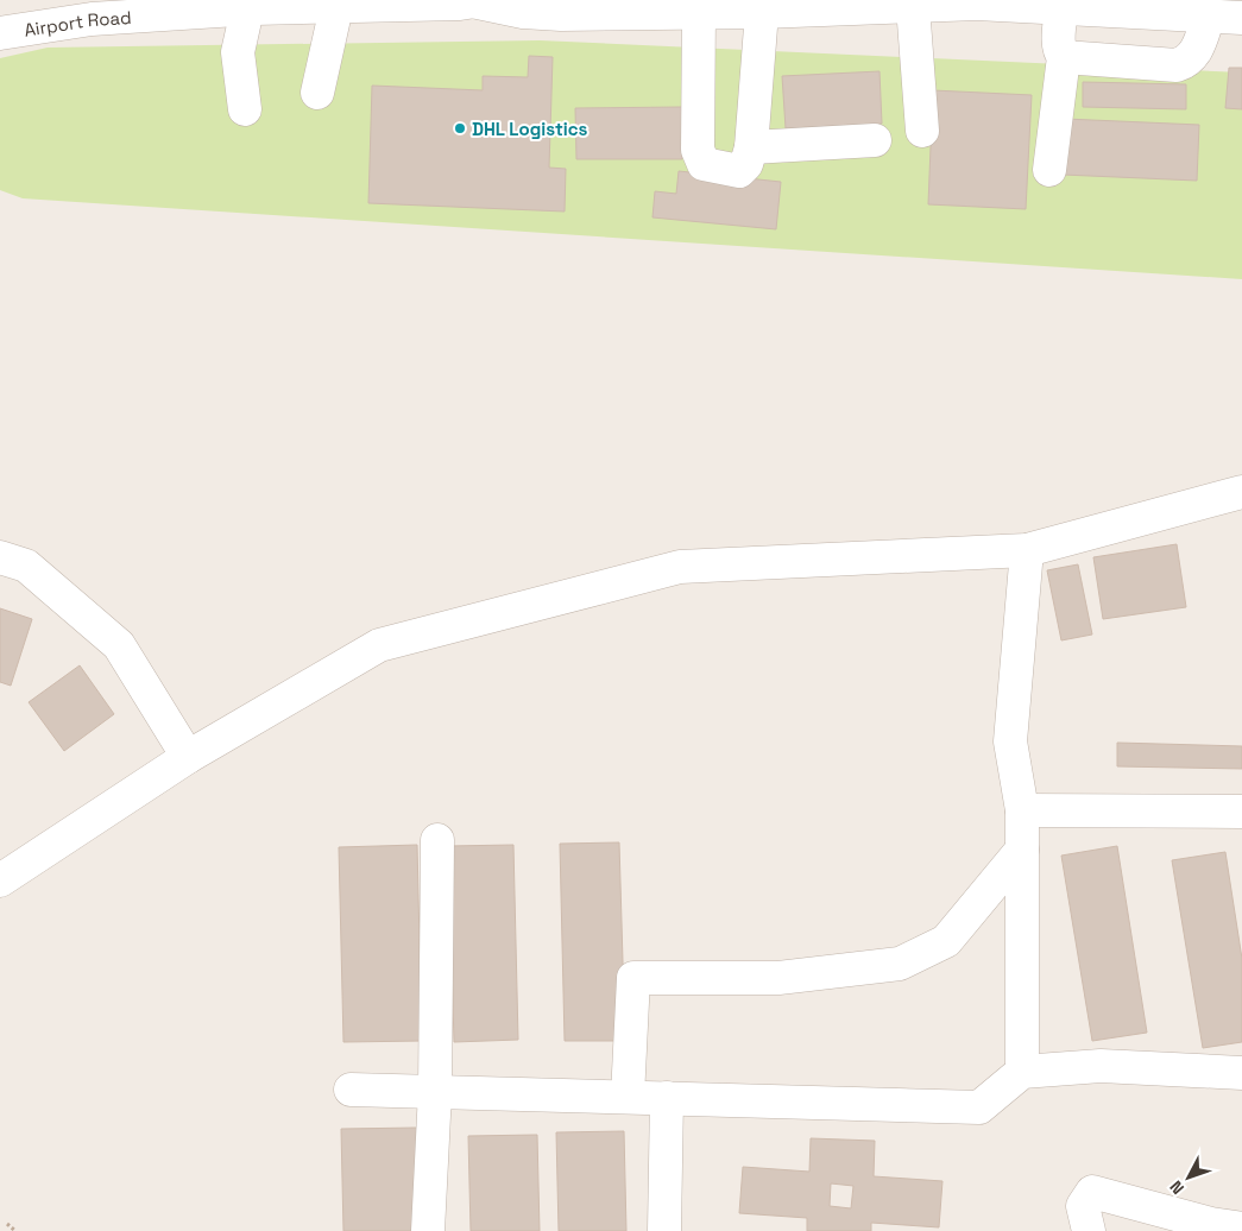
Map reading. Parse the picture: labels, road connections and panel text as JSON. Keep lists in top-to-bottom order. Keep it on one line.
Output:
{"streets":{"street":["Airport Road"]},"places":["DHL Logistics"],"north":"bottom left"}
